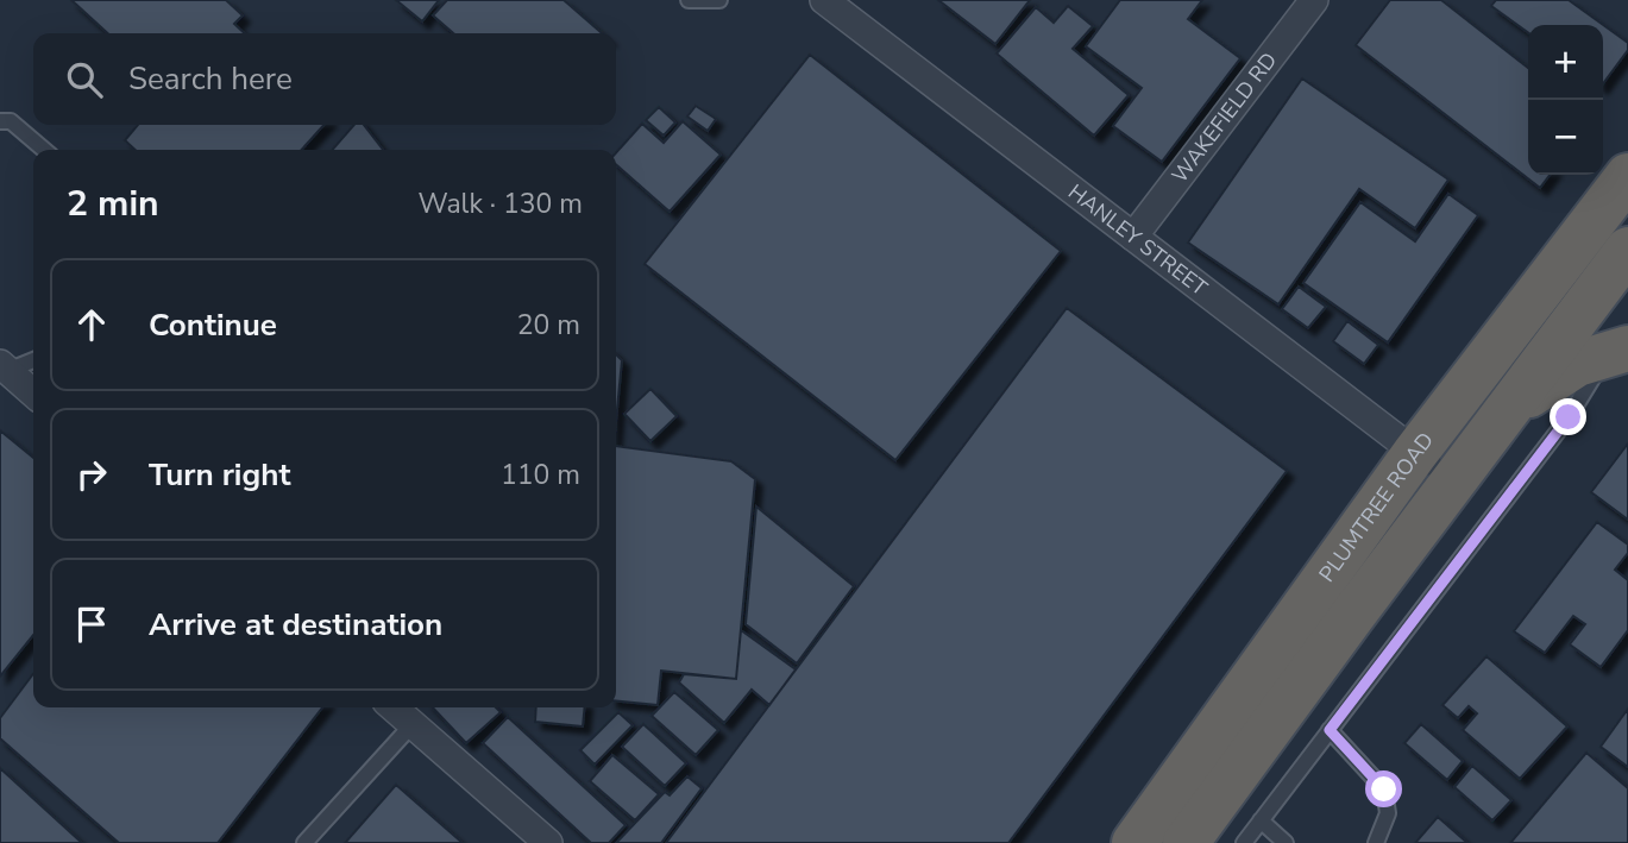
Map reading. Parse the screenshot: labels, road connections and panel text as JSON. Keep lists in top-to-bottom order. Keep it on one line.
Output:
{"streets":{"highway":["PLUMTREE ROAD"],"street":["WAKEFIELD RD","HANLEY STREET"]},"crossings":[["WAKEFIELD RD","HANLEY STREET"],["HANLEY STREET","PLUMTREE ROAD"]],"page":{"map_buttons":["+","−"],"search":"Search here","heading":["2 min","Walk · 130 m"],"list":[["Continue","20 m"],["Turn right","110 m"],"Arrive at destination"]}}
